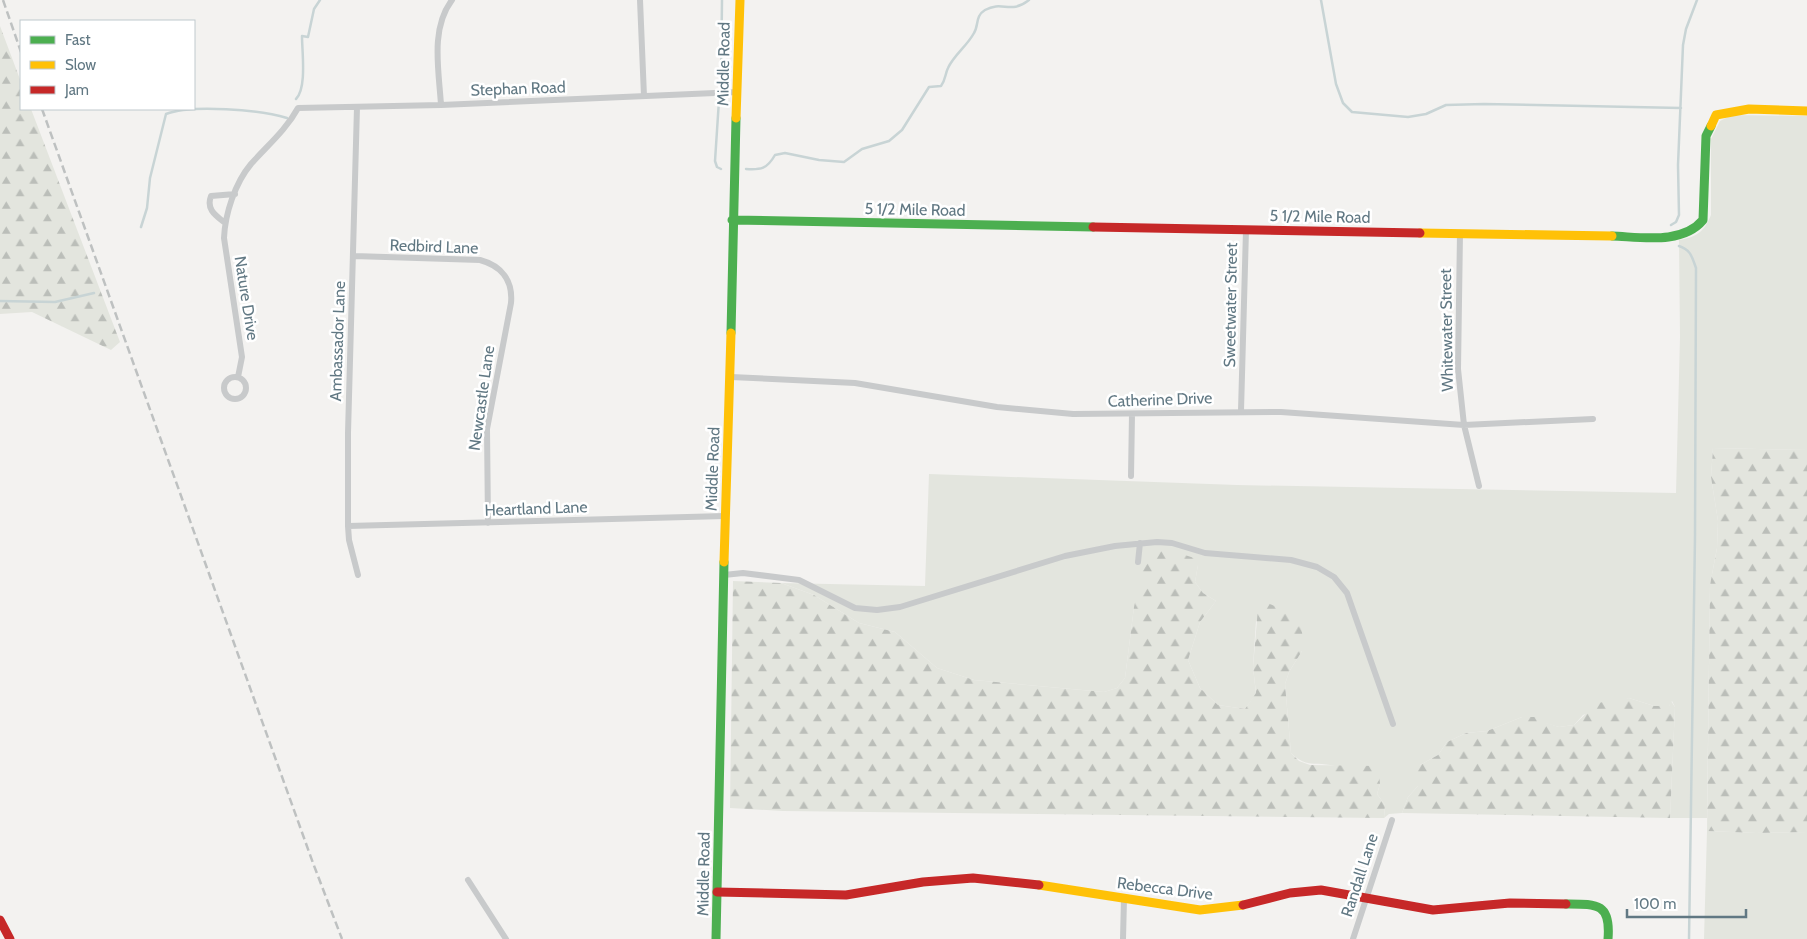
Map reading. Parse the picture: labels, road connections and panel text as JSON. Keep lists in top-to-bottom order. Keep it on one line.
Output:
{"streets":{"street":["Middle Road","Stephan Road","5 1/2 Mile Road","Redbird Lane","Nature Drive","Sweetwater Street","Whitewater Street","Ambassador Lane","Newcastle Lane","Catherine Drive","Heartland Lane","Randall Lane","Rebecca Drive"]},"crossings":[["Middle Road","Stephan Road"],["Middle Road","5 1/2 Mile Road"],["Middle Road","Catherine Drive"],["Middle Road","Heartland Lane"],["Middle Road","Rebecca Drive"],["Stephan Road","Nature Drive"],["Stephan Road","Ambassador Lane"],["5 1/2 Mile Road","Sweetwater Street"],["5 1/2 Mile Road","Whitewater Street"],["Redbird Lane","Ambassador Lane"],["Redbird Lane","Newcastle Lane"],["Sweetwater Street","Catherine Drive"],["Whitewater Street","Catherine Drive"],["Ambassador Lane","Heartland Lane"],["Newcastle Lane","Heartland Lane"],["Randall Lane","Rebecca Drive"]],"legend":["Fast","Slow","Jam"],"scale_bar":"100 m"}
